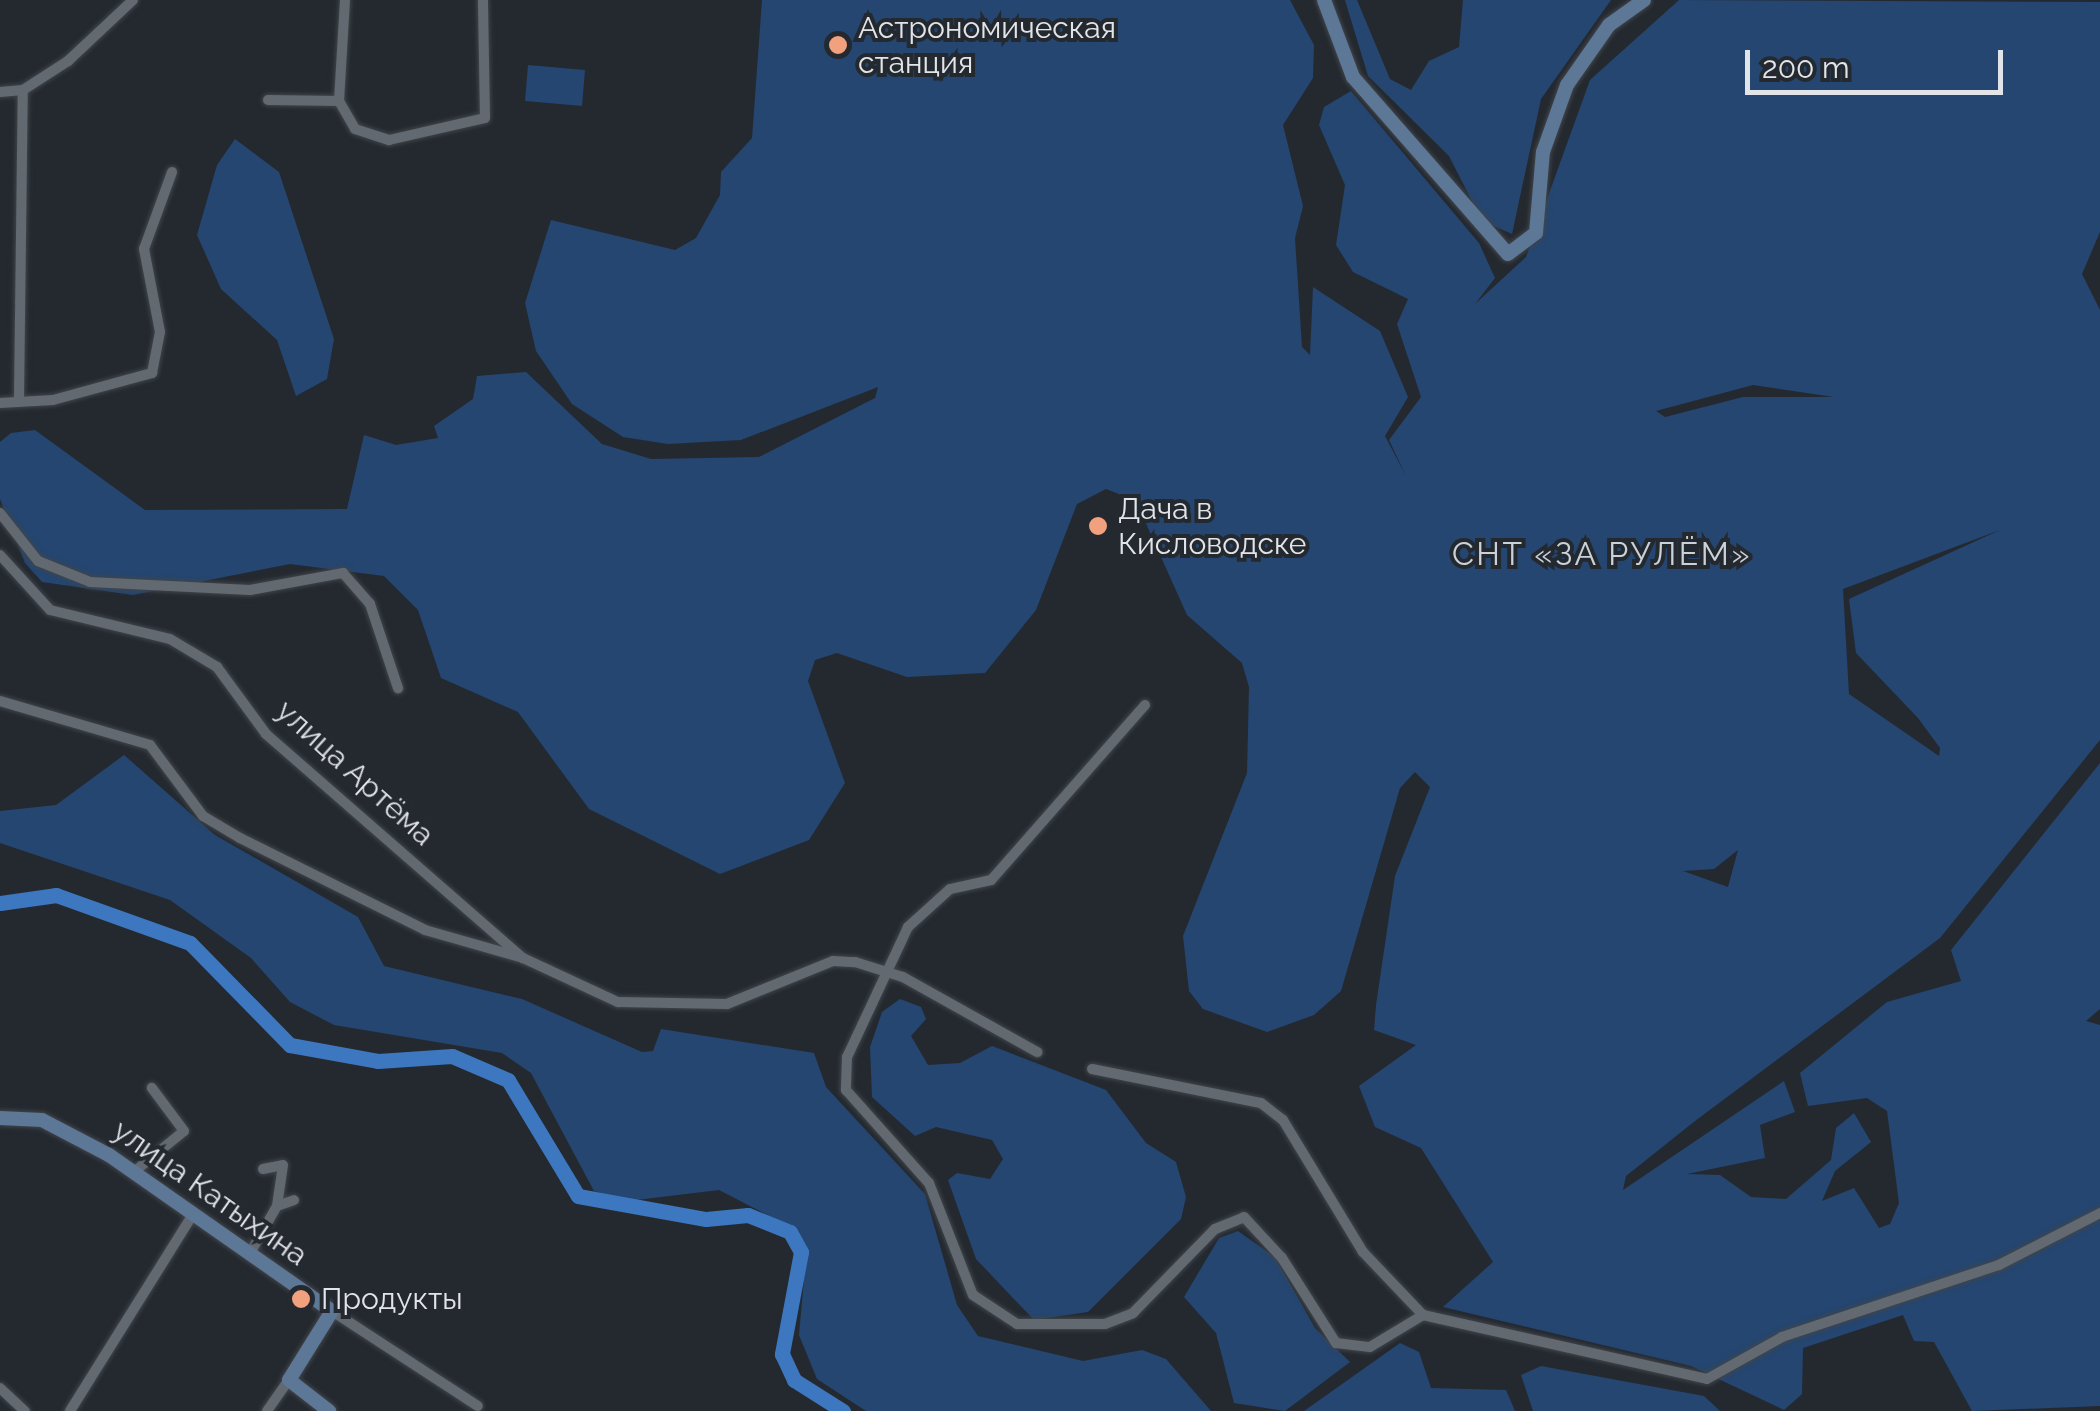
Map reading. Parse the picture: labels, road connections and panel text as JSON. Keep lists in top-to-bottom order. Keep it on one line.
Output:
{"streets":{"street":["улица Артёма","улица Катыхина"]},"districts":["СНТ «ЗА РУЛЁМ»"],"places":["Астрономическая станция","Дача в Кисловодске","Продукты"],"scale_bar":"200 m"}
